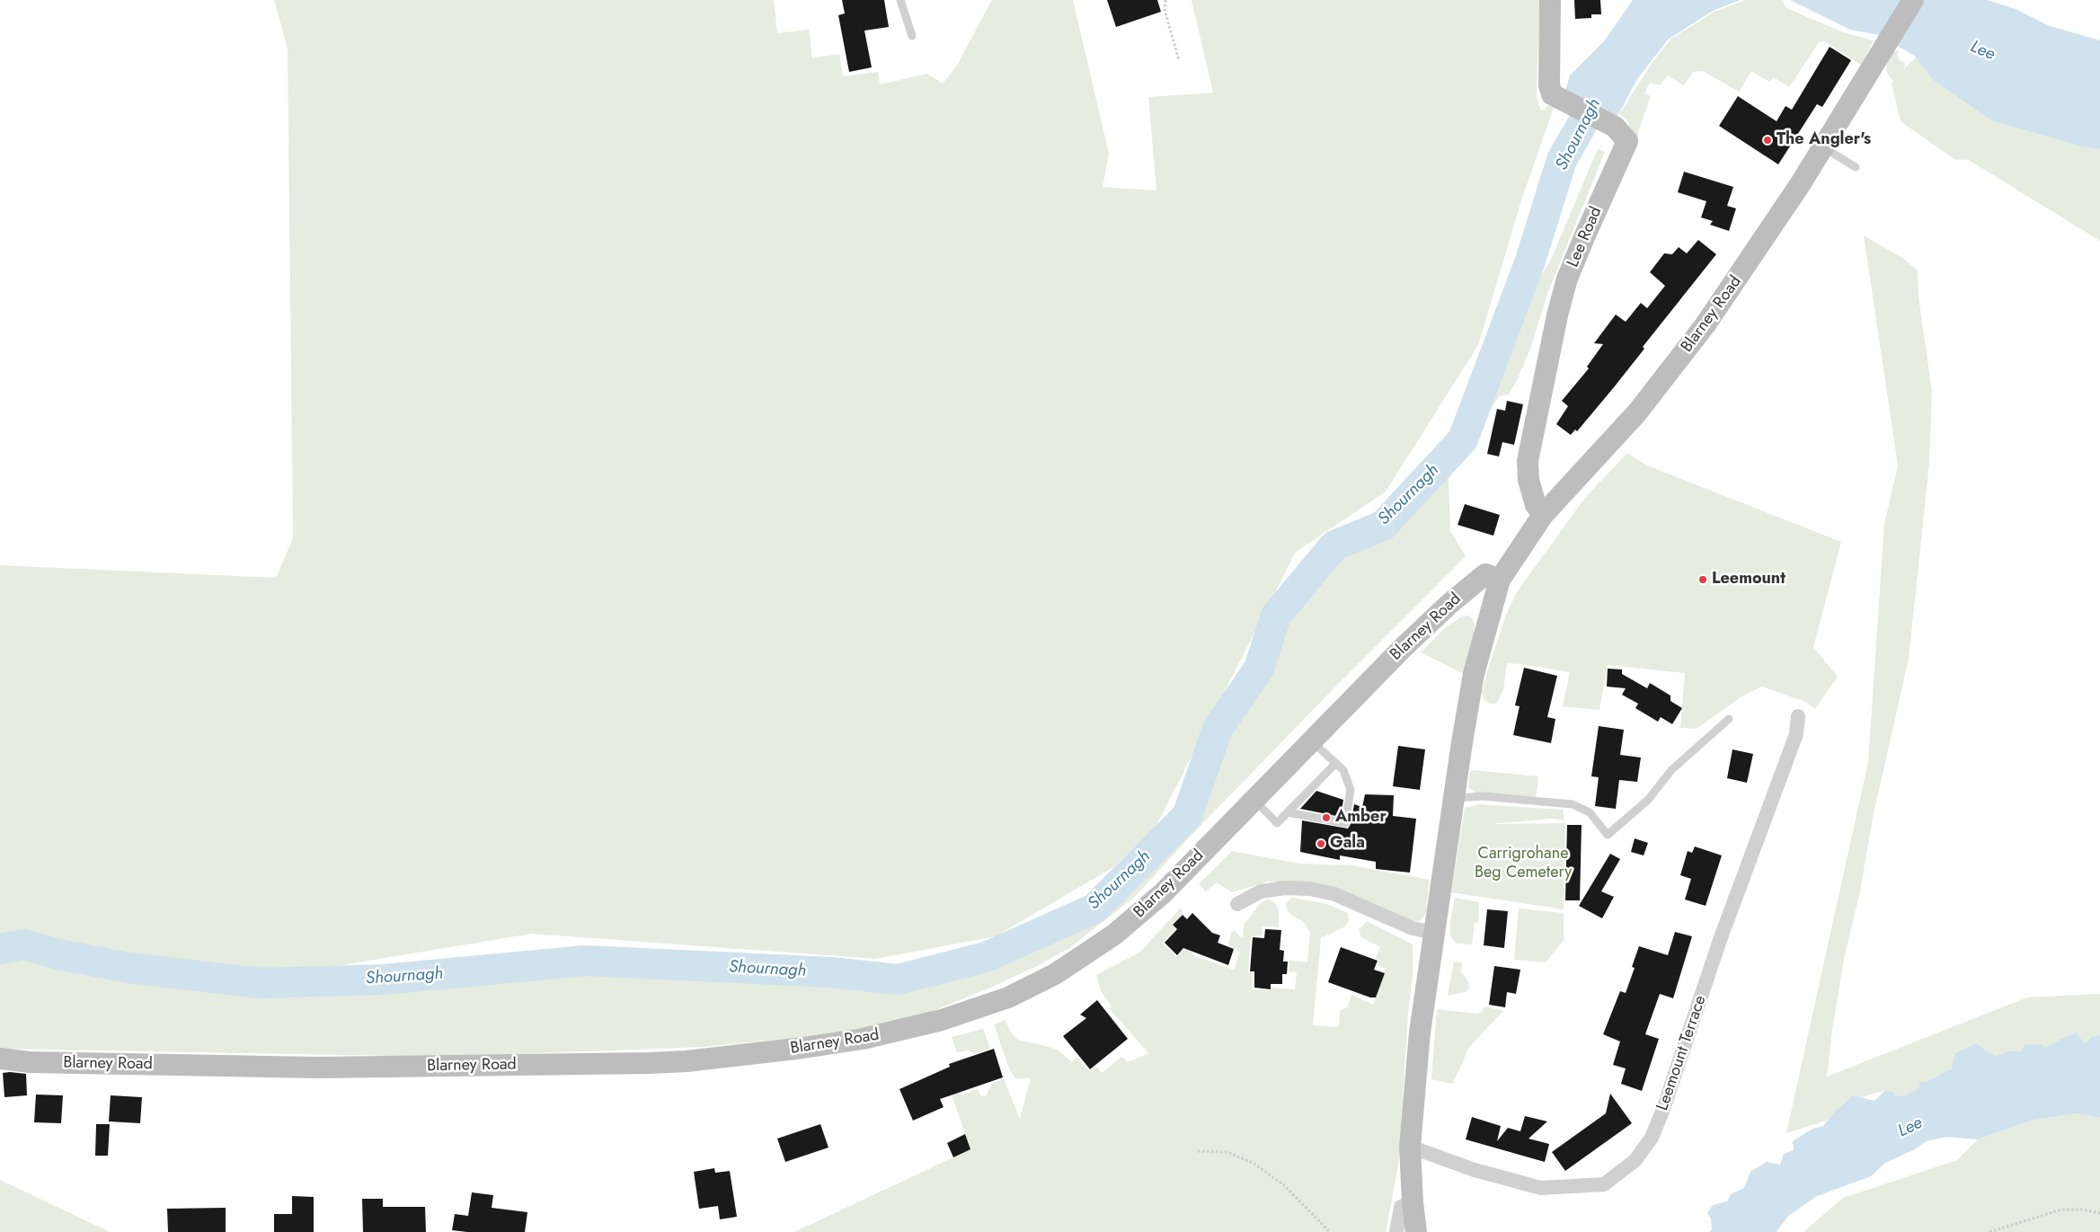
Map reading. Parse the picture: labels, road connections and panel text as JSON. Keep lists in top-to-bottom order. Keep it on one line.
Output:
{"streets":{"main road":["Lee Road","Blarney Road"],"street":["Leemount Terrace"]},"crossings":[["Lee Road","Blarney Road"],["Blarney Road","Leemount Terrace"]],"water":["Lee","Shournagh"],"parks":["Carrigrohane Beg Cemetery"],"places":["The Angler's","Leemount","Amber","Gala"]}
